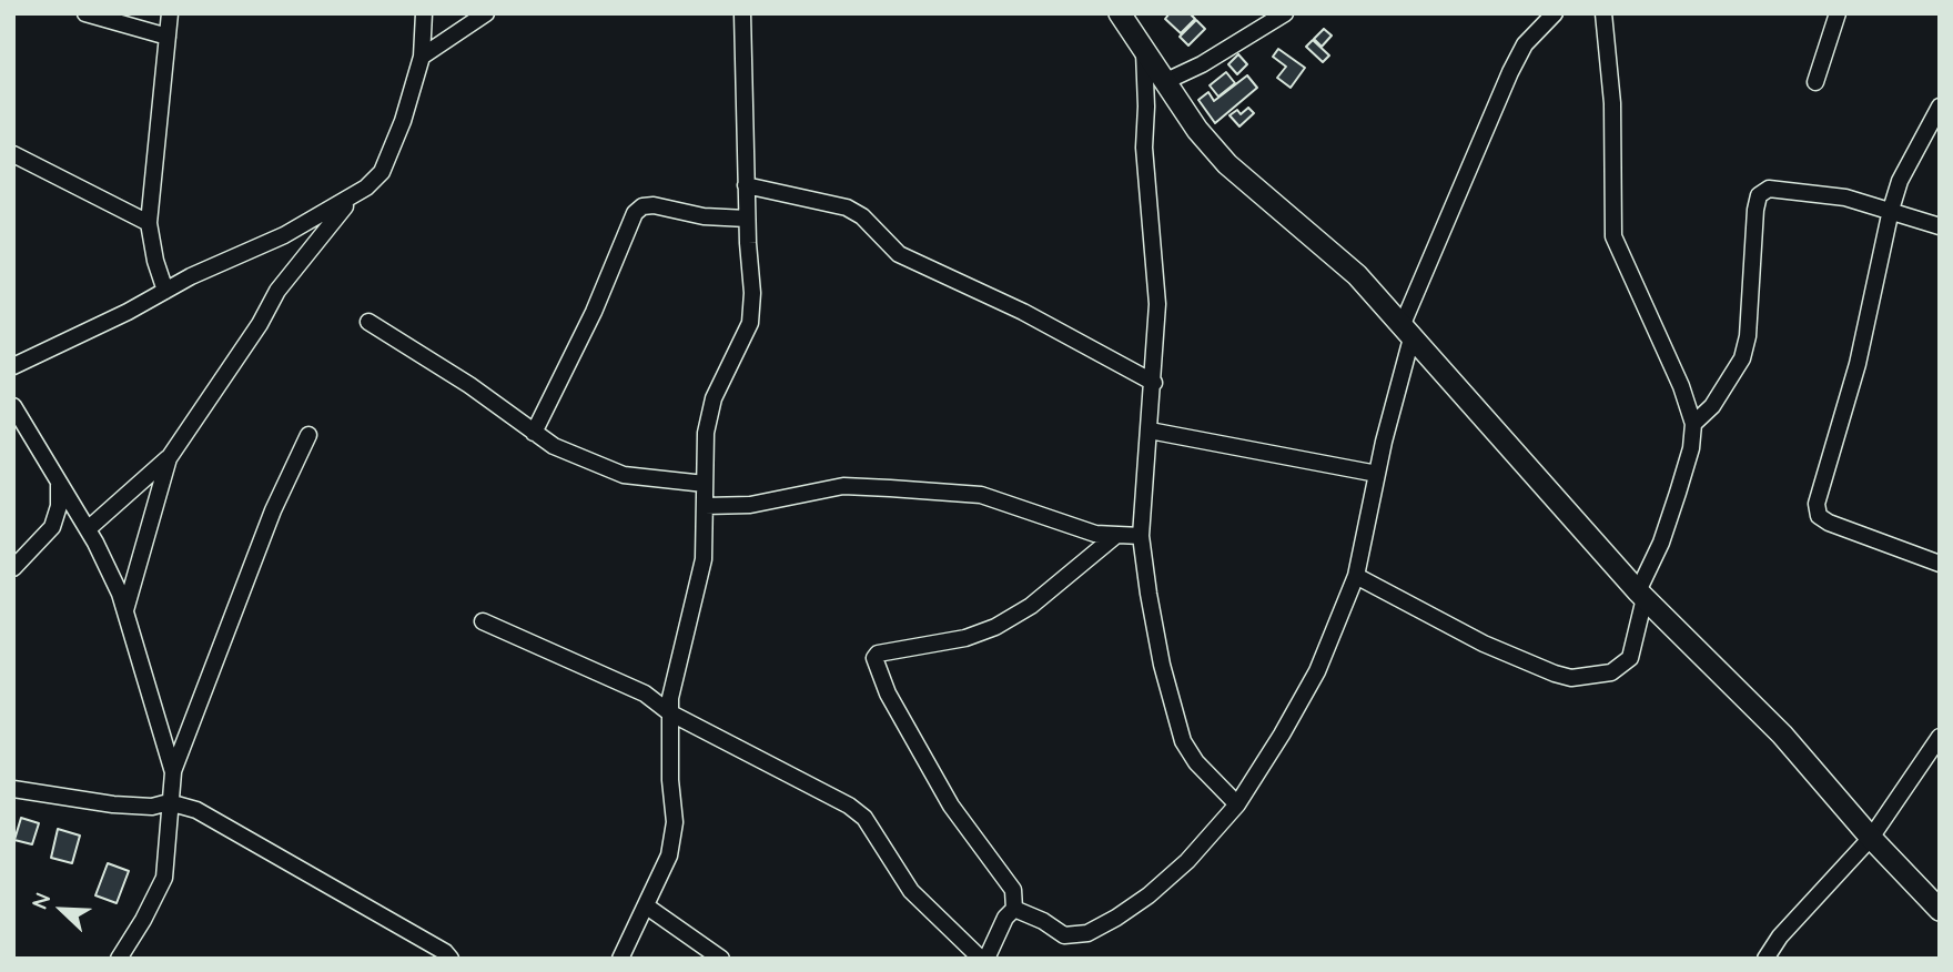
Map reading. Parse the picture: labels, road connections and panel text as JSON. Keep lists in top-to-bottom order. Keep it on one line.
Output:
{"north":"top left"}
